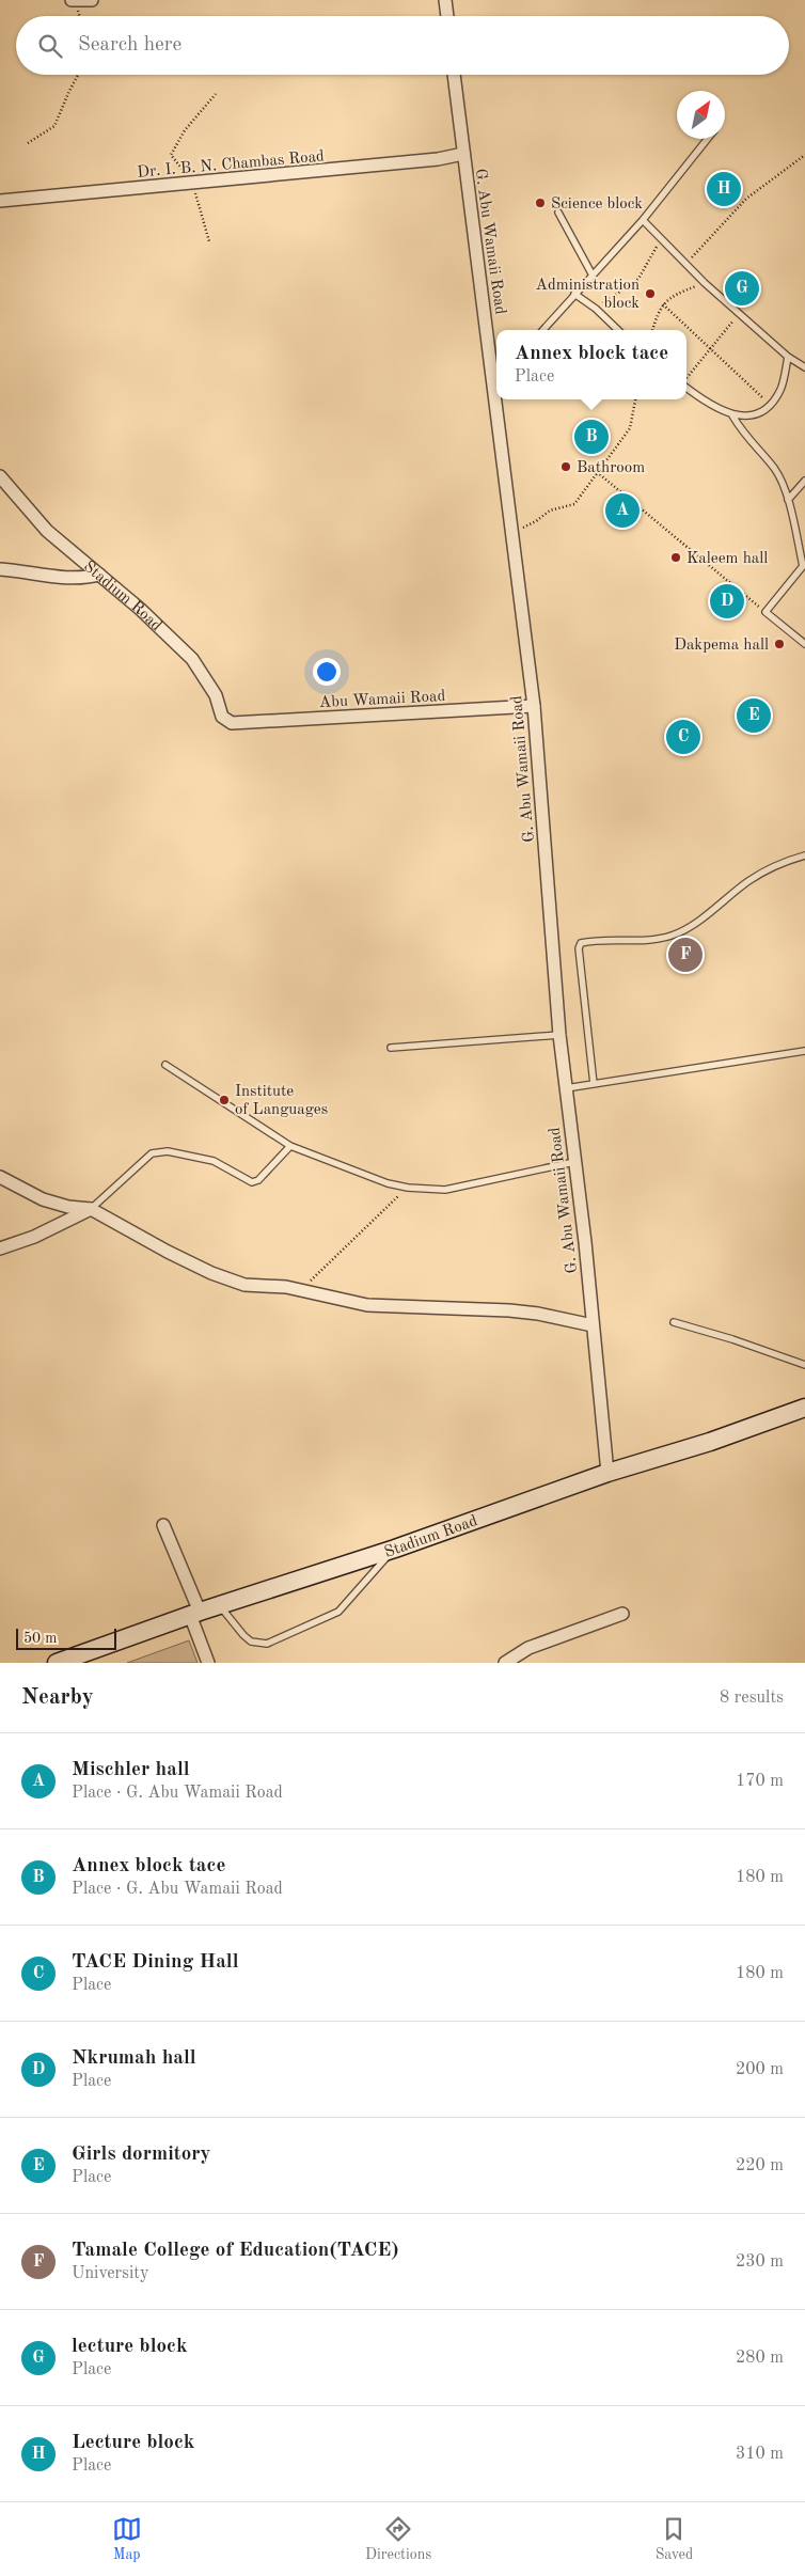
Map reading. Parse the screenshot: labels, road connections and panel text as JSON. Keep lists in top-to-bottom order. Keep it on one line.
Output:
{"streets":{"main road":["Stadium Road"],"street":["Dr. I. B. N. Chambas Road","G. Abu Wamaii Road","Abu Wamaii Road"]},"crossings":[["Dr. I. B. N. Chambas Road","G. Abu Wamaii Road"],["G. Abu Wamaii Road","Stadium Road"],["G. Abu Wamaii Road","Abu Wamaii Road"],["Stadium Road","Abu Wamaii Road"]],"places":["Science block","Administration block","Bathroom","Kaleem hall","Dakpema hall","Institute of Languages"],"scale_bar":"50 m","north":"top right","page":{"search":"Search here","pins":["H","G","B","A","D","E","C","F"],"popup":["Annex block tace","Place"],"scale":"50 m","heading":["Nearby","8 results"],"list":[{"mark":"A","name":"Mischler hall","note":"Place · G. Abu Wamaii Road","value":"170 m"},{"mark":"B","name":"Annex block tace","note":"Place · G. Abu Wamaii Road","value":"180 m"},{"mark":"C","name":"TACE Dining Hall","note":"Place","value":"180 m"},{"mark":"D","name":"Nkrumah hall","note":"Place","value":"200 m"},{"mark":"E","name":"Girls dormitory","note":"Place","value":"220 m"},{"mark":"F","name":"Tamale College of Education(TACE)","note":"University","value":"230 m"},{"mark":"G","name":"lecture block","note":"Place","value":"280 m"},{"mark":"H","name":"Lecture block","note":"Place","value":"310 m"}],"nav":["Map","Directions","Saved"]}}
